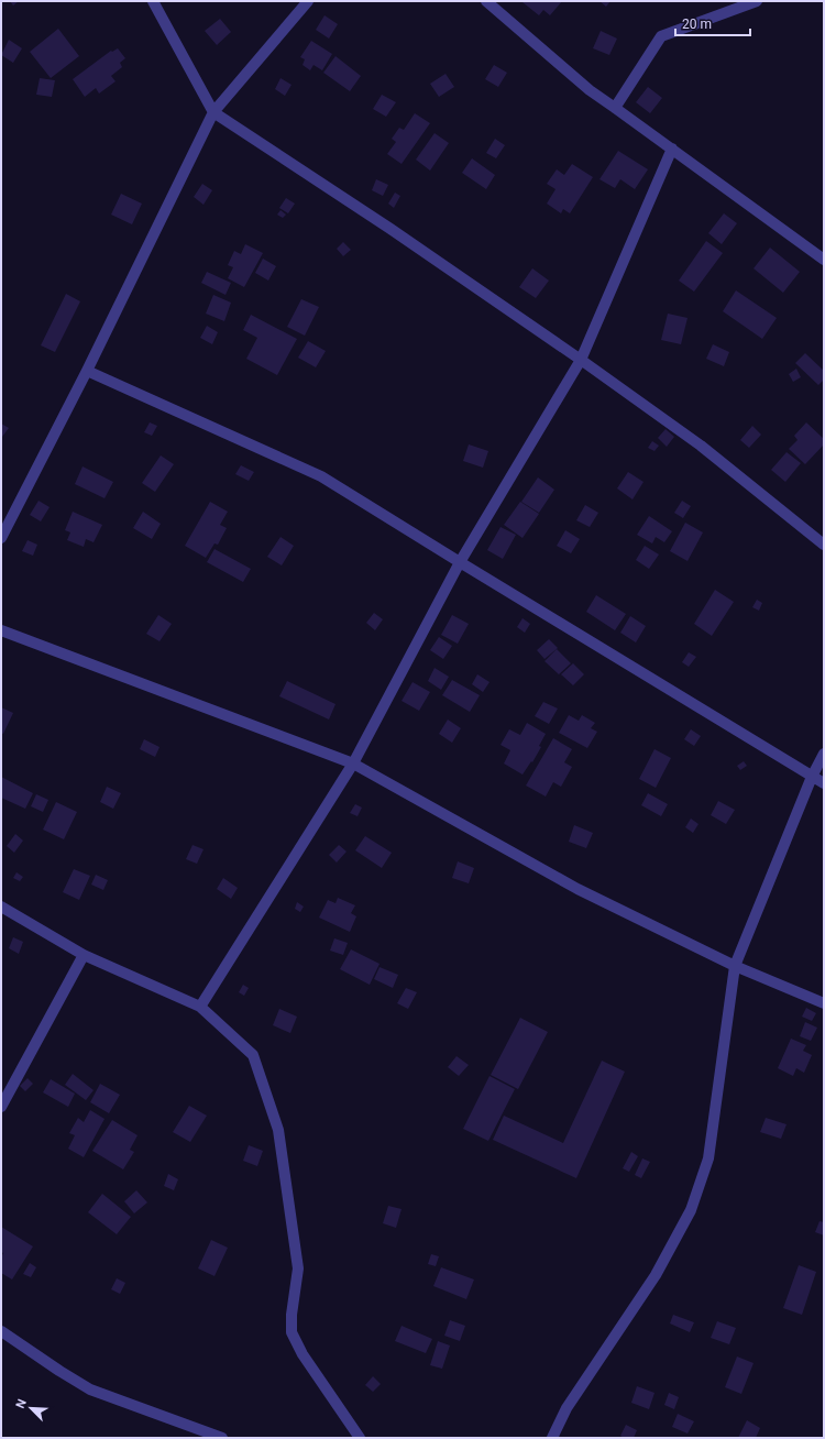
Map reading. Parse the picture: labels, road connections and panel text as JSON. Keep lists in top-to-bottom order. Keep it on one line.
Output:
{"scale_bar":"20 m","north":"top left"}
